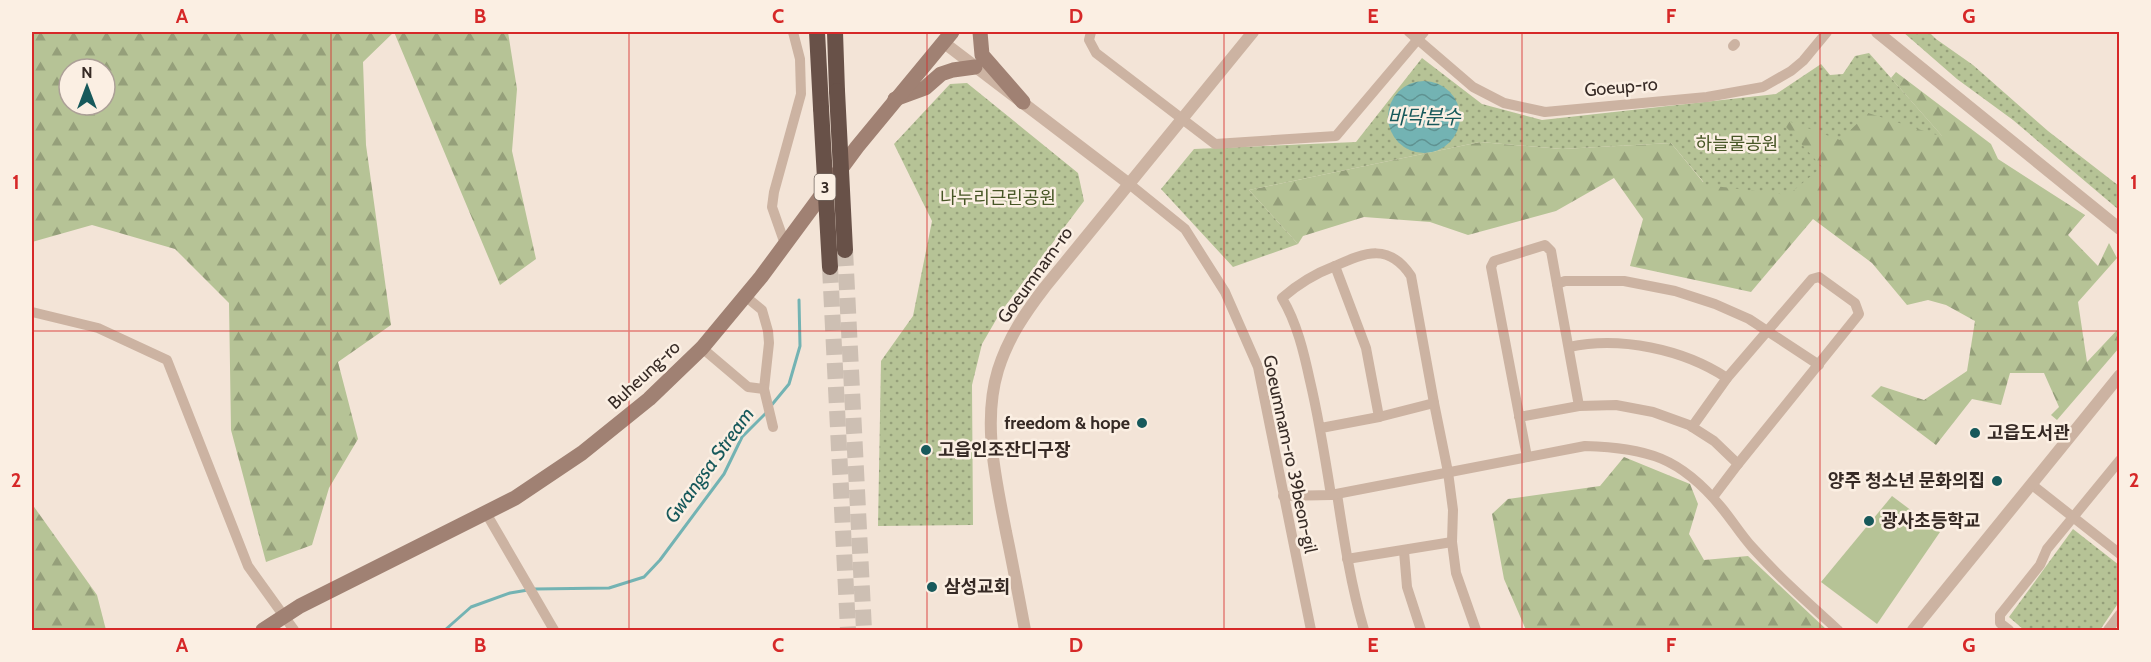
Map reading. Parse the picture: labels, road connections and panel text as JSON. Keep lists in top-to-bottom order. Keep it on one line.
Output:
{"streets":{"highway":["3"],"main road":["Buheung-ro"],"street":["Goeup-ro","Goeumnam-ro","Goeumnam-ro 39beon-gil"]},"crossings":[["Goeumnam-ro","Goeumnam-ro 39beon-gil"]],"water":["바닥분수","Gwangsa Stream"],"parks":["하늘물공원","나누리근린공원"],"places":["freedom & hope","고읍도서관","고읍인조잔디구장","양주 청소년 문화의집","광사초등학교","삼성교회"],"north":"top","grid":{"columns":["A","B","C","D","E","F","G"],"rows":["1","2"]}}
